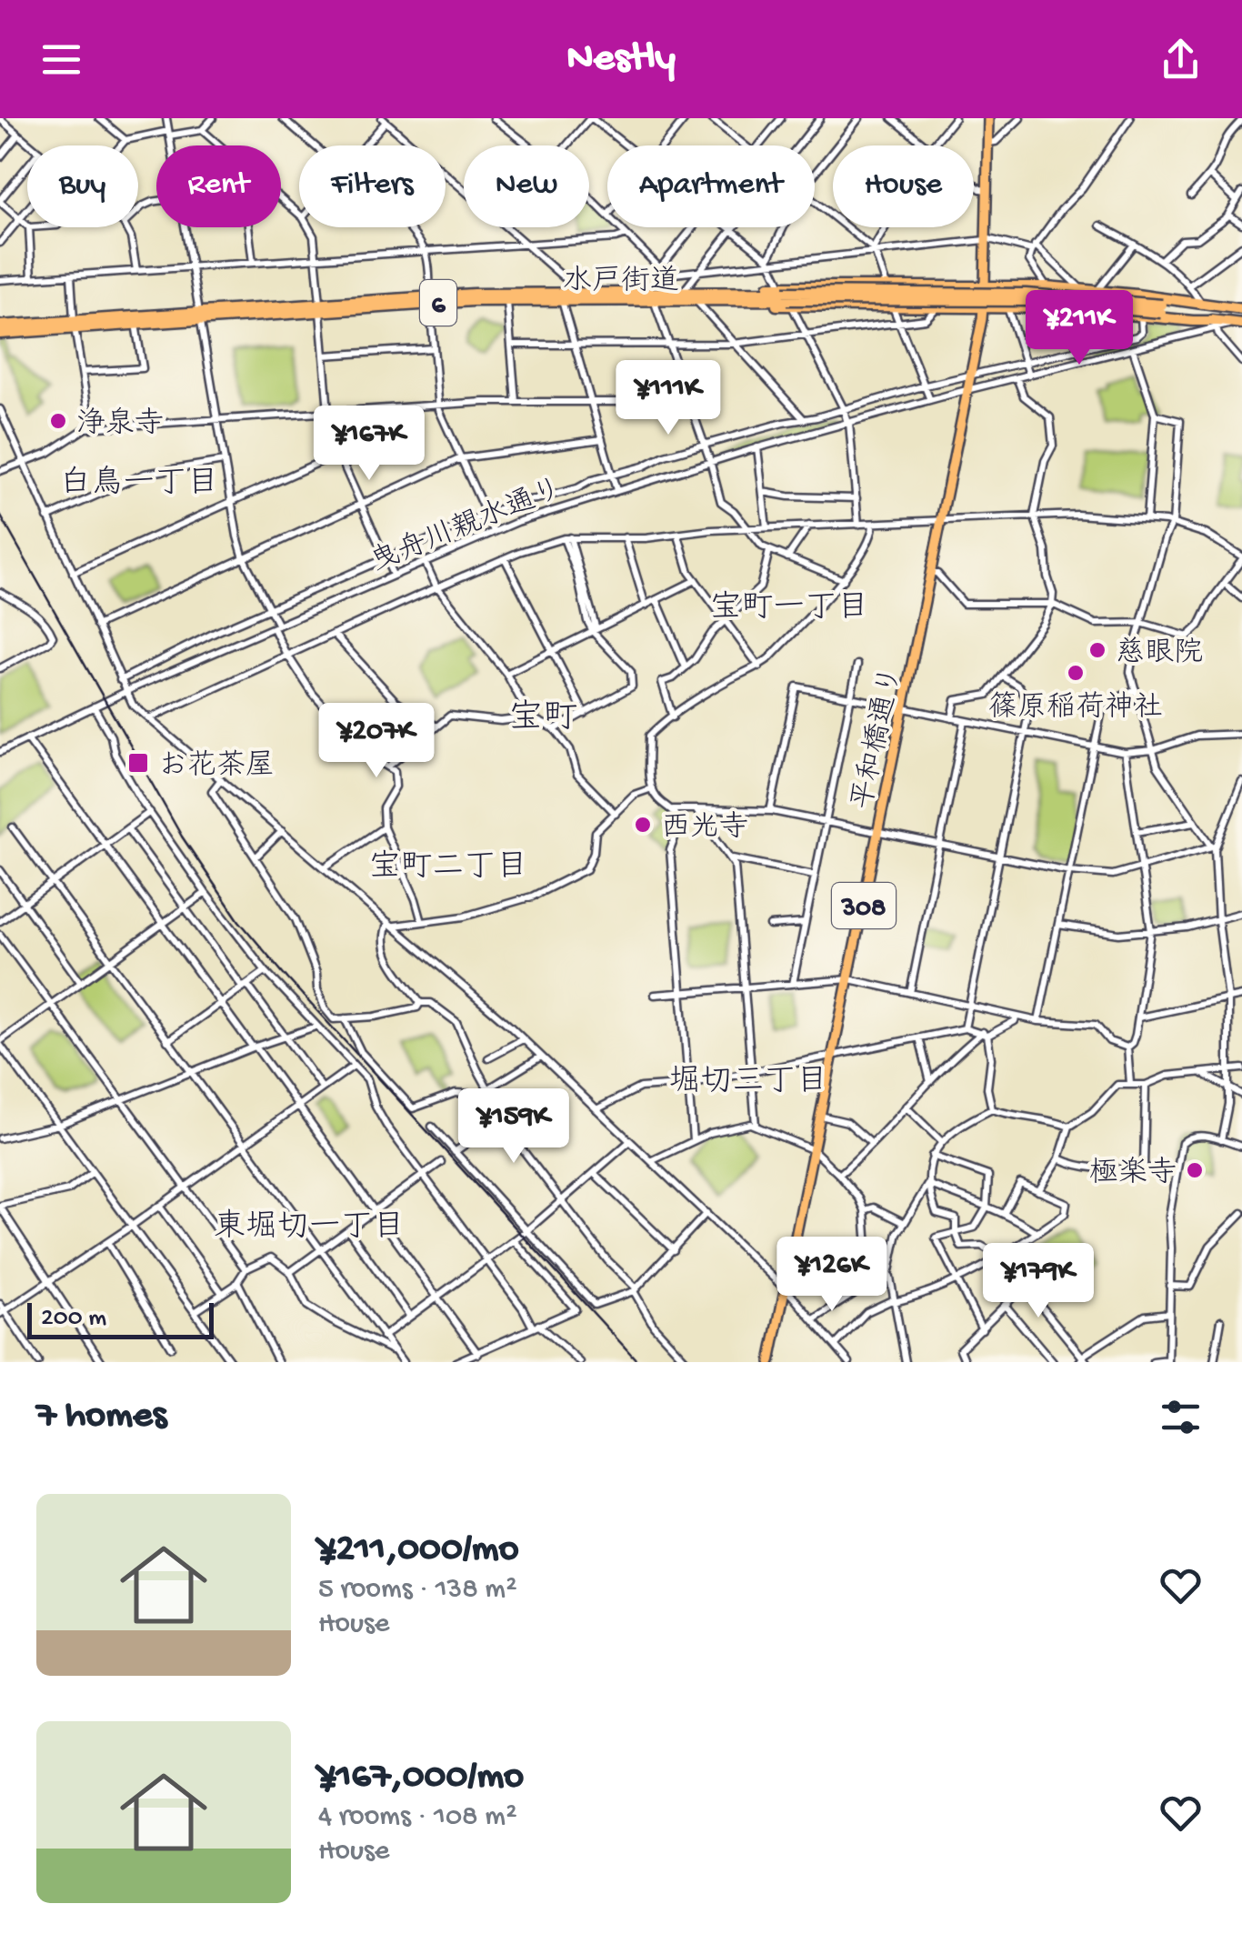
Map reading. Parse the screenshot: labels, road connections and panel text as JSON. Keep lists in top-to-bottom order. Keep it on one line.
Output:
{"streets":{"highway":["水戸街道","6"],"main road":["平和橋通り","308"],"street":["曳舟川親水通り"]},"crossings":[["水戸街道","曳舟川親水通り"],["曳舟川親水通り","平和橋通り"]],"districts":["白鳥一丁目","宝町一丁目","宝町","宝町二丁目","堀切三丁目","東堀切一丁目"],"places":{"other":["浄泉寺","慈眼院","篠原稲荷神社","西光寺","極楽寺"],"transit":["お花茶屋"]},"scale_bar":"200 m","page":{"header":"Nestly","chip":["Buy","Rent","Filters","New","Apartment","House"],"price":["¥211K","¥111K","¥167K","¥207K","¥159K","¥126K","¥179K"],"scale":"200 m","heading":"7 homes","list":[{"name":"¥211,000/mo","note":"5 rooms · 138 m² · House"},{"name":"¥167,000/mo","note":"4 rooms · 108 m² · House"}]}}
